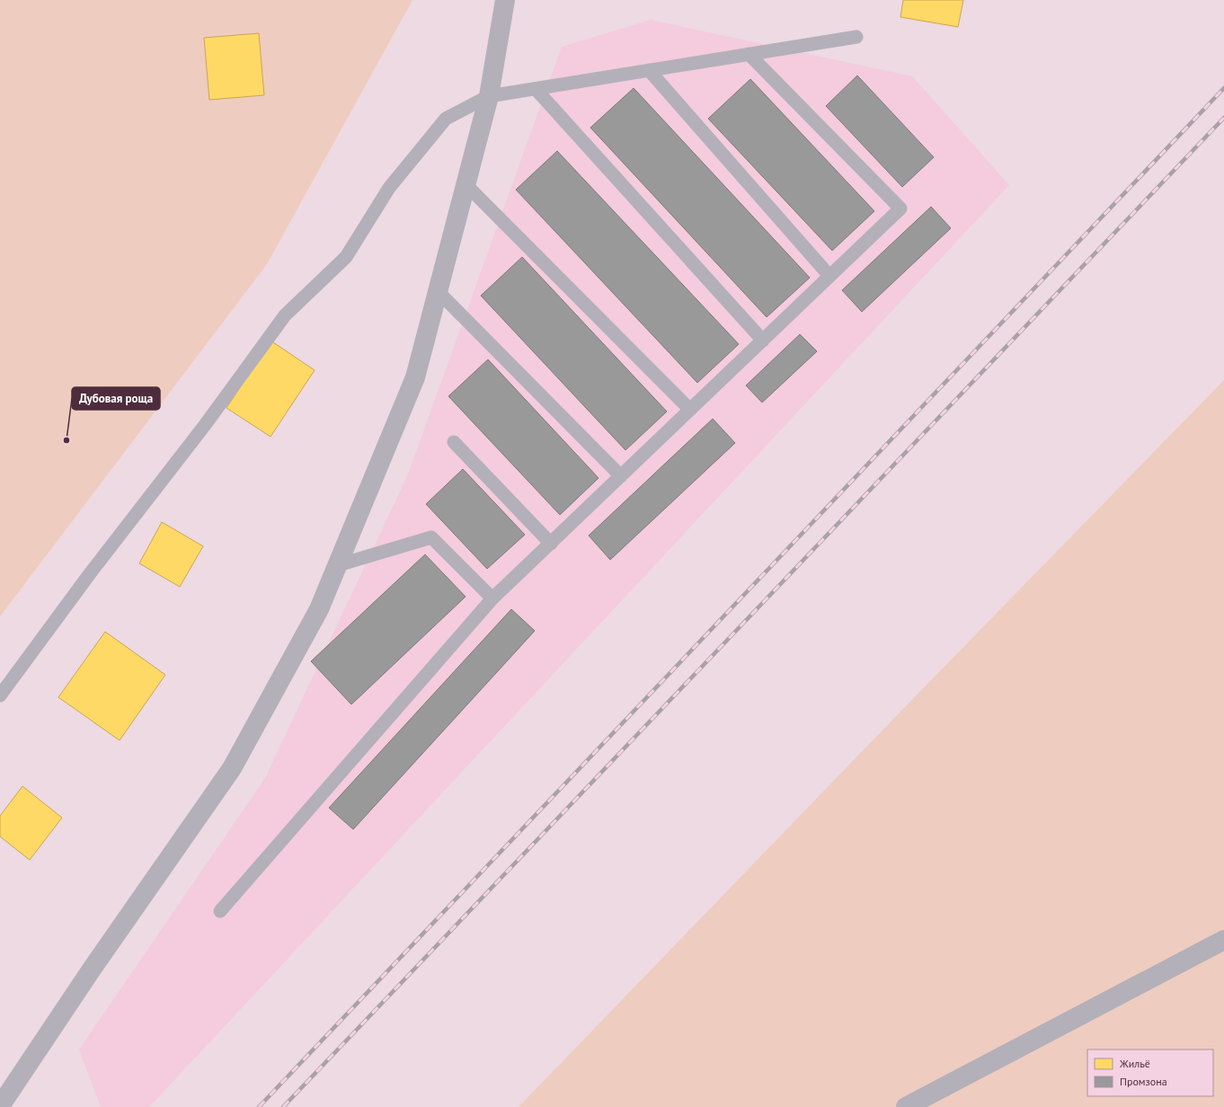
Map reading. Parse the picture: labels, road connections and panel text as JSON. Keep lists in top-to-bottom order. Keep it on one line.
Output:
{"places":["Дубовая роща"],"legend":["Жильё","Промзона"]}
